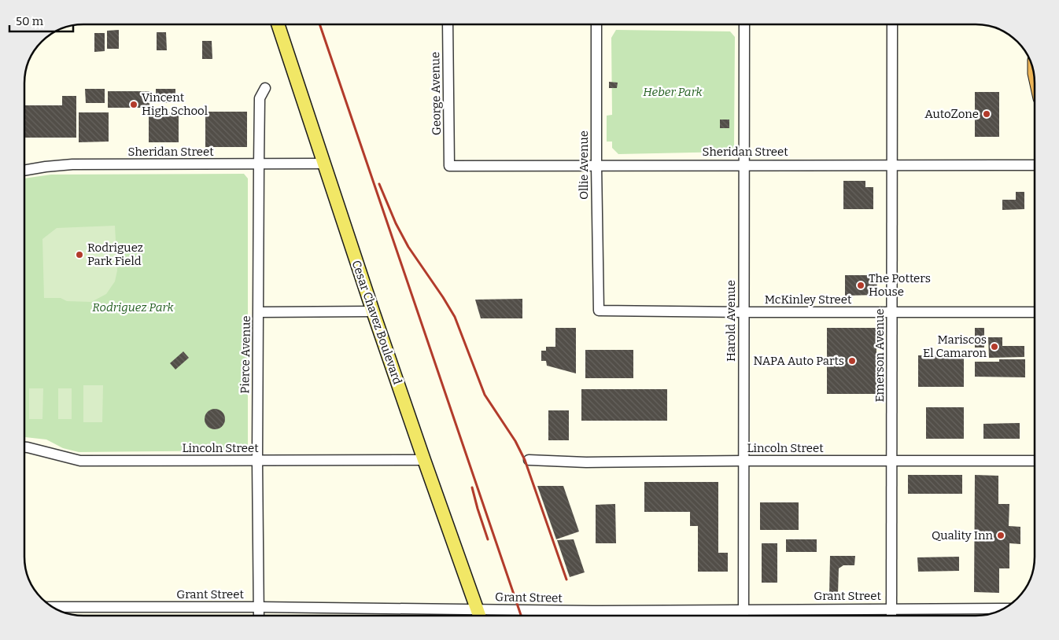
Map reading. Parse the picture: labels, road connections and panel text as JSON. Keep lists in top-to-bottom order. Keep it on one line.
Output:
{"streets":{"main road":["Cesar Chavez Boulevard"],"street":["George Avenue","Sheridan Street","Ollie Avenue","McKinley Street","Harold Avenue","Pierce Avenue","Emerson Avenue","Lincoln Street","Grant Street"]},"crossings":[["George Avenue","Sheridan Street"],["Sheridan Street","Ollie Avenue"],["Sheridan Street","Harold Avenue"],["Sheridan Street","Cesar Chavez Boulevard"],["Sheridan Street","Pierce Avenue"],["Sheridan Street","Emerson Avenue"],["Ollie Avenue","McKinley Street"],["McKinley Street","Harold Avenue"],["McKinley Street","Emerson Avenue"],["Harold Avenue","Lincoln Street"],["Harold Avenue","Grant Street"],["Cesar Chavez Boulevard","Lincoln Street"],["Cesar Chavez Boulevard","Grant Street"],["Pierce Avenue","Lincoln Street"],["Pierce Avenue","Grant Street"],["Emerson Avenue","Lincoln Street"],["Emerson Avenue","Grant Street"]],"parks":["Heber Park","Rodriguez Park"],"places":["Vincent High School","AutoZone","Rodriguez Park Field","The Potters House","Mariscos El Camaron","NAPA Auto Parts","Quality Inn"],"scale_bar":"50 m"}
